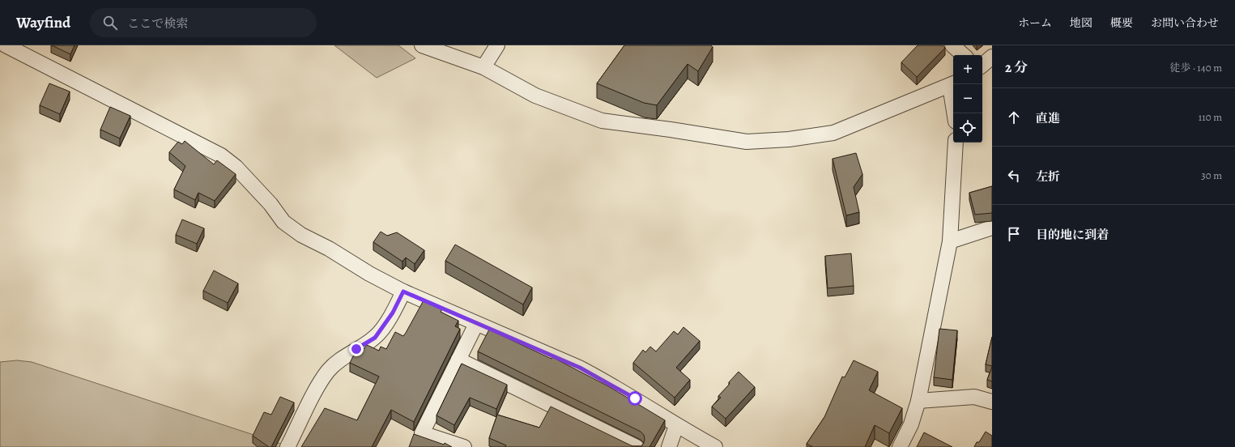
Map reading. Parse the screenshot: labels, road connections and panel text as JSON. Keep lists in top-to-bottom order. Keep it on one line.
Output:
{"page":{"header":"Wayfind","search":"ここで検索","nav":["ホーム","地図","概要","お問い合わせ"],"heading":["2 分","徒歩 · 140 m"],"map_buttons":["+","−"],"list":[["直進","110 m"],["左折","30 m"],"目的地に到着"]}}
